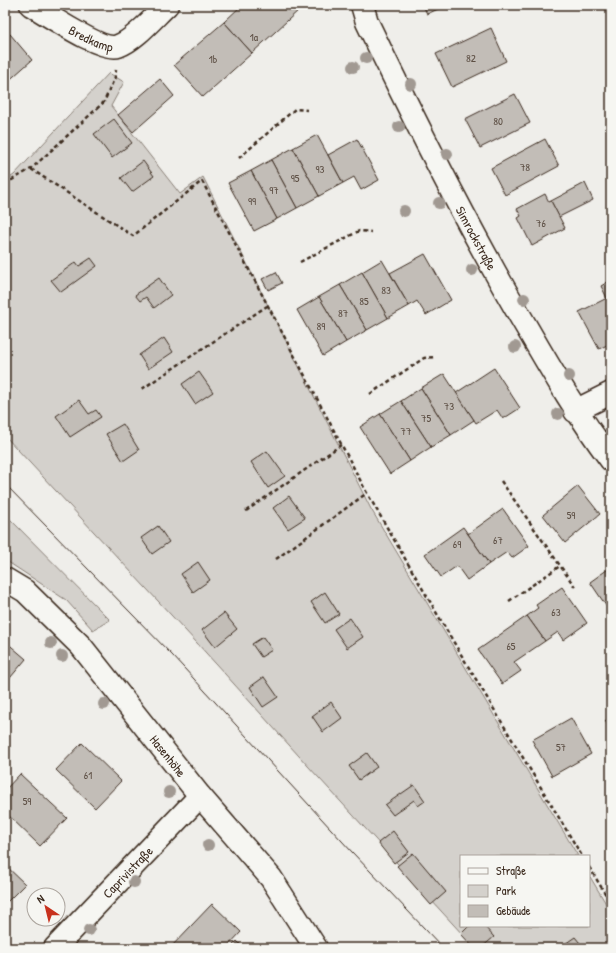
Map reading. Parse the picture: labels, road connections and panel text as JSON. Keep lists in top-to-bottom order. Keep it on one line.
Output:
{"streets":{"street":["Bredkamp","Simrockstraße","Hasenhöhe","Caprivistraße"]},"crossings":[["Hasenhöhe","Caprivistraße"]],"house_numbers":["1a","82","1b","80","78","93","95","97","99","76","83","85","87","89","73","75","77","59","67","69","63","65","57","61","59"],"legend":["Straße","Park","Gebäude"],"north":"top left"}
